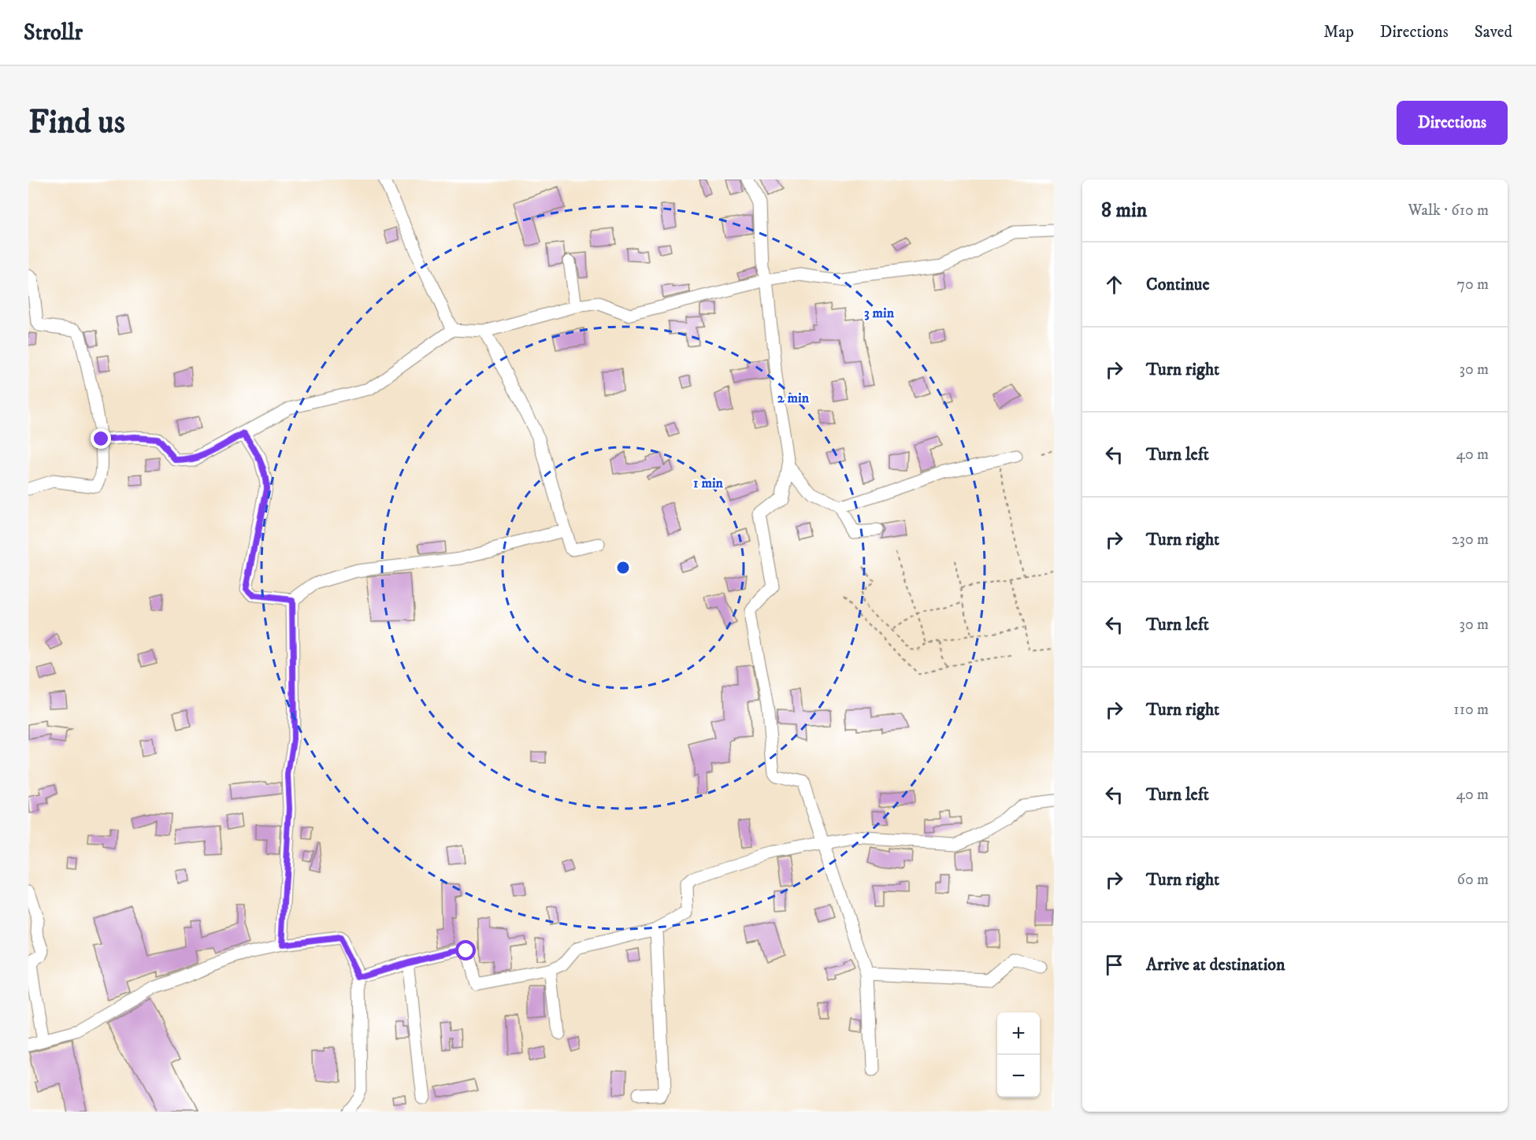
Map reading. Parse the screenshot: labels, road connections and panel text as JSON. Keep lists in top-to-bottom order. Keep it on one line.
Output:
{"page":{"header":"Strollr","nav":["Map","Directions","Saved"],"buttons":"Directions","title":"Find us","heading":["8 min","Walk · 610 m"],"list":[["Continue","70 m"],["Turn right","30 m"],["Turn left","40 m"],["Turn right","230 m"],["Turn left","30 m"],["Turn right","110 m"],["Turn left","40 m"],["Turn right","60 m"],"Arrive at destination"],"map_buttons":["+","−"]},"rings":["3 min","2 min","1 min"]}
